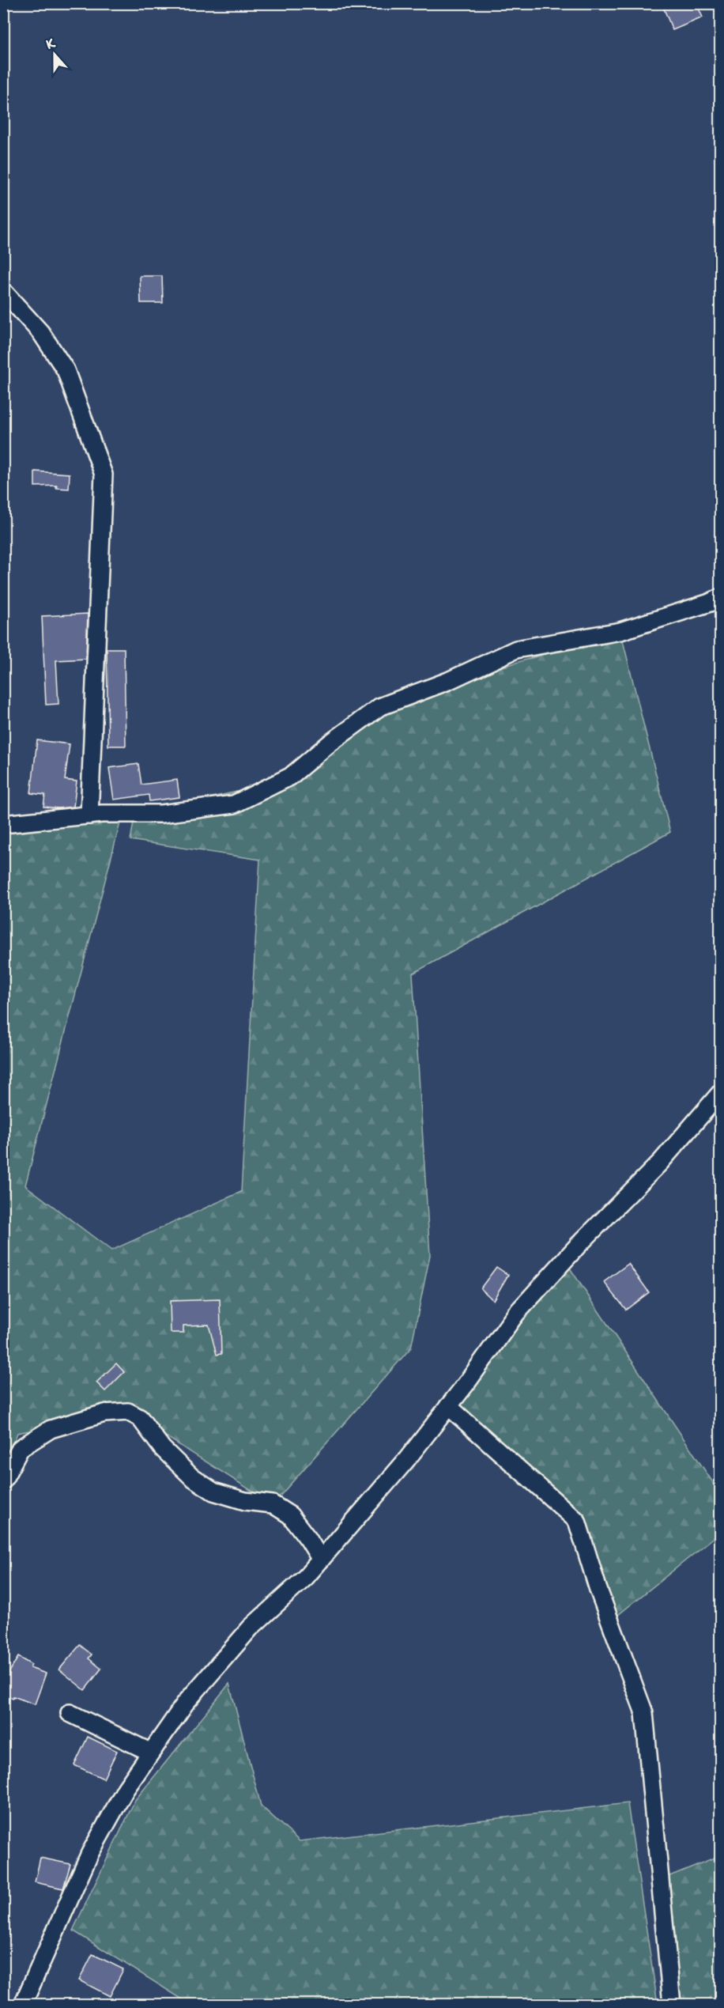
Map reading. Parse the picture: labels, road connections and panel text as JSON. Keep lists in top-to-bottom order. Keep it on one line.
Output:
{"north":"top"}
